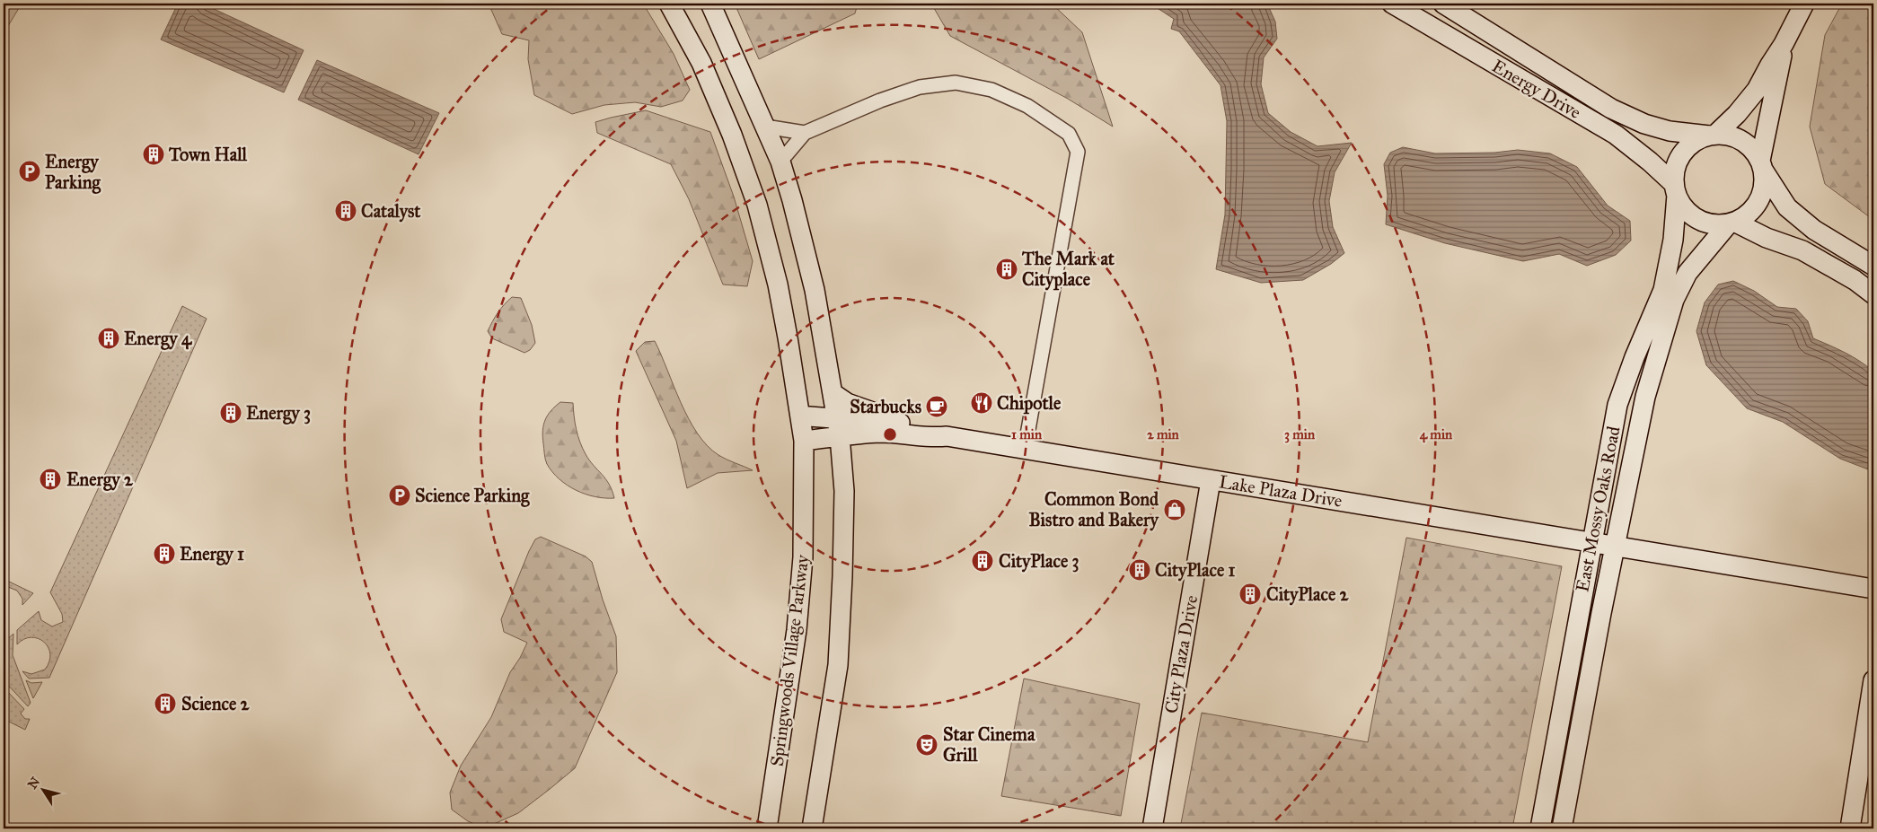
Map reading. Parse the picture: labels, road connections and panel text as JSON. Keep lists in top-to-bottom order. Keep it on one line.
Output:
{"streets":{"street":["Energy Drive","Lake Plaza Drive","East Mossy Oaks Road","City Plaza Drive","Springwoods Village Parkway"]},"crossings":[["Energy Drive","East Mossy Oaks Road"],["Lake Plaza Drive","East Mossy Oaks Road"],["Lake Plaza Drive","City Plaza Drive"],["Lake Plaza Drive","Springwoods Village Parkway"]],"places":{"building":["Town Hall","Catalyst","The Mark at Cityplace","Energy 4","Energy 3","Energy 2","Energy 1","CityPlace 3","CityPlace 1","CityPlace 2","Science 2"],"parking":["Energy Parking","Science Parking"],"restaurant":["Chipotle"],"cafe":["Starbucks"],"shop":["Common Bond Bistro and Bakery"],"theatre":["Star Cinema Grill"]},"north":"top left","rings":["1 min","2 min","3 min","4 min"]}
